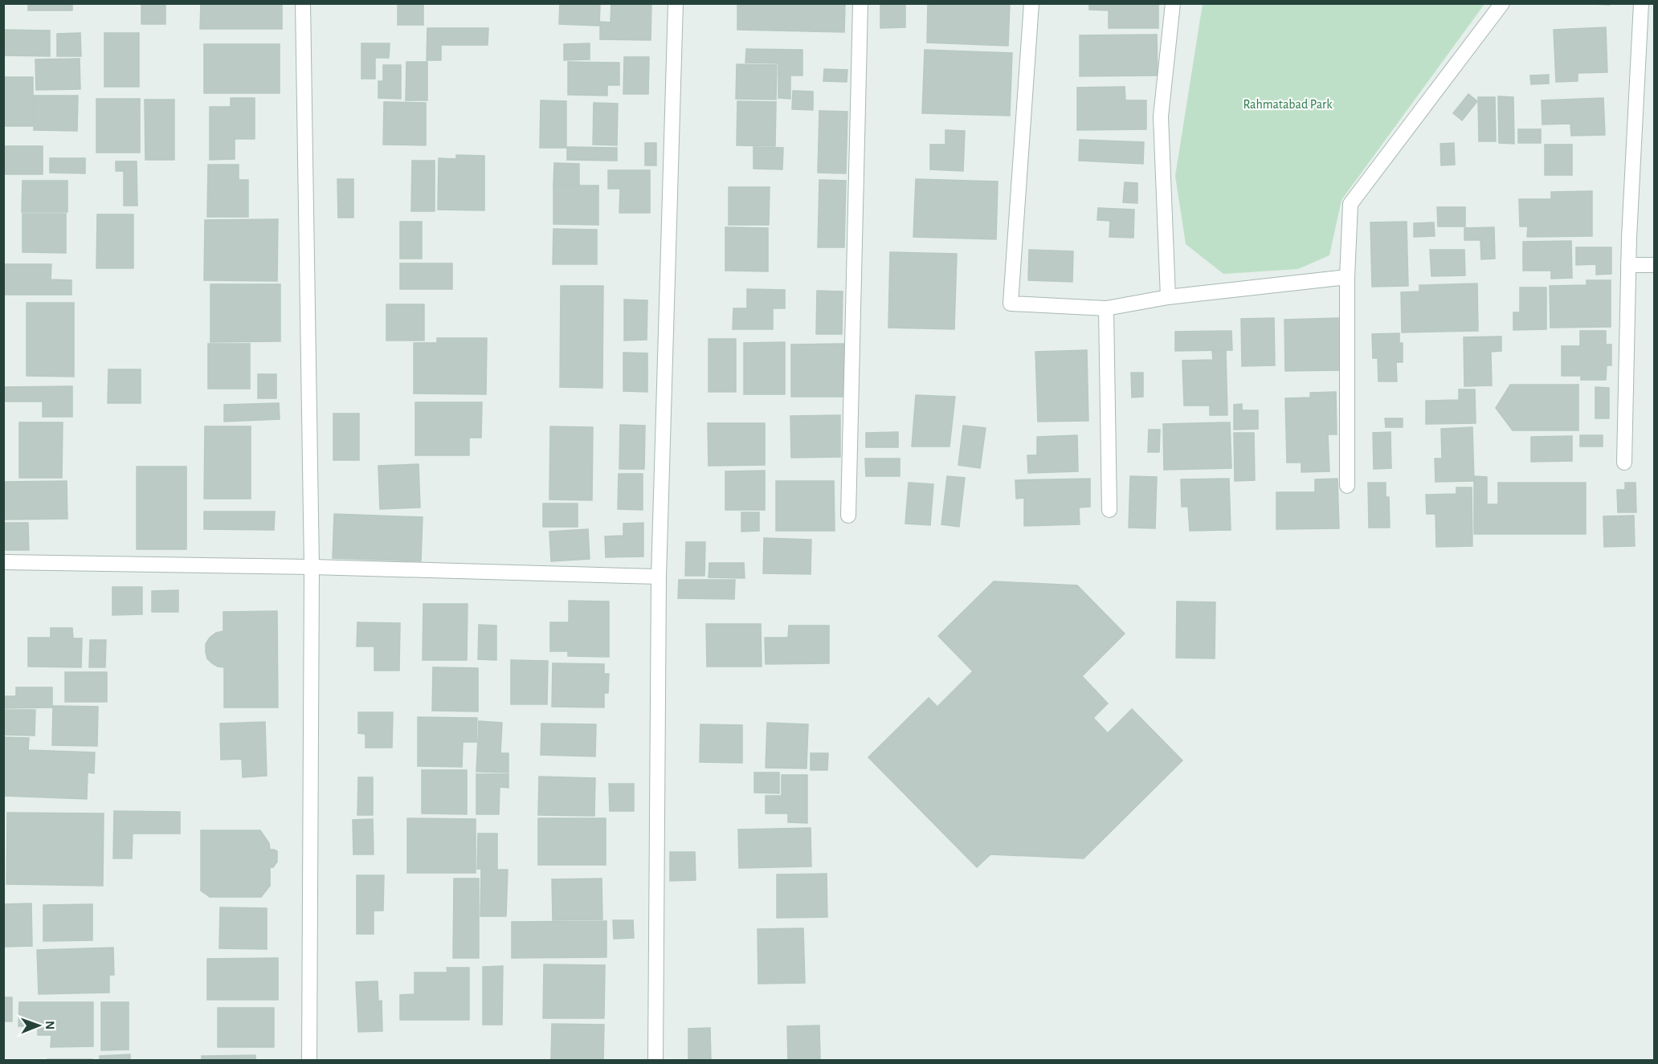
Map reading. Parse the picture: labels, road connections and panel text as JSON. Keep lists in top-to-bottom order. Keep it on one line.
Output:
{"parks":["Rahmatabad Park"],"north":"right"}
